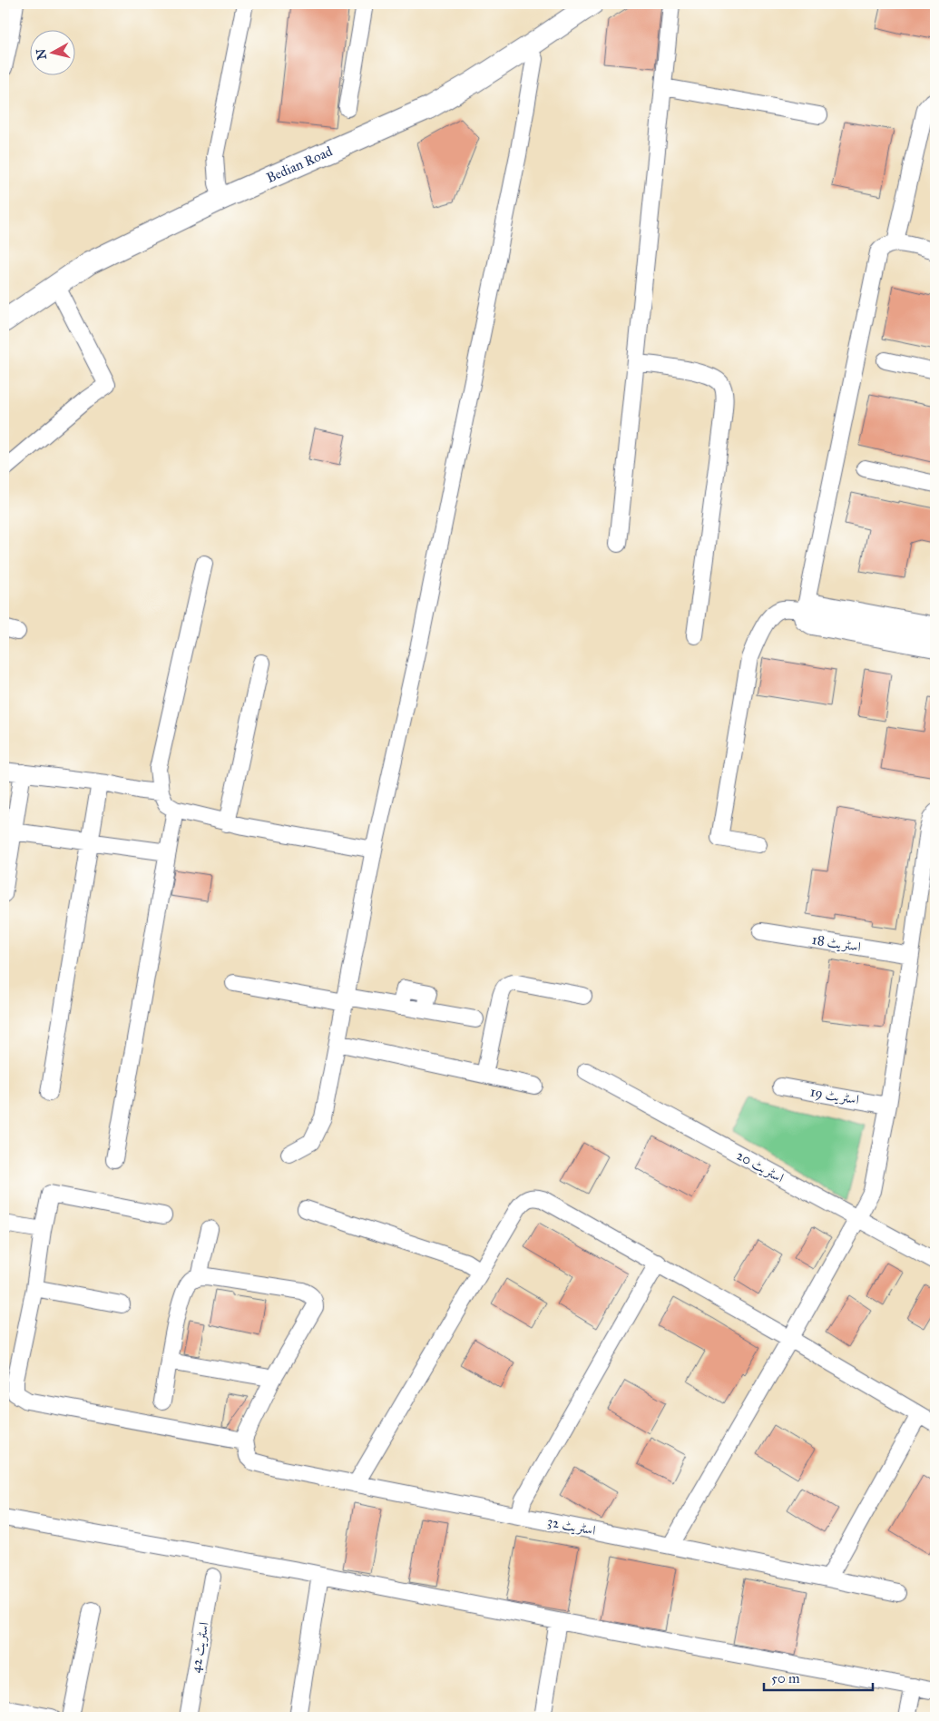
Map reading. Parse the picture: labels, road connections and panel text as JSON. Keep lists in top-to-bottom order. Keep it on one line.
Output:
{"streets":{"main road":["Bedian Road"],"street":["اسٹریٹ 18","اسٹریٹ 19","اسٹریٹ 20","اسٹریٹ 32","اسٹریٹ 42"]},"scale_bar":"50 m","north":"left"}
